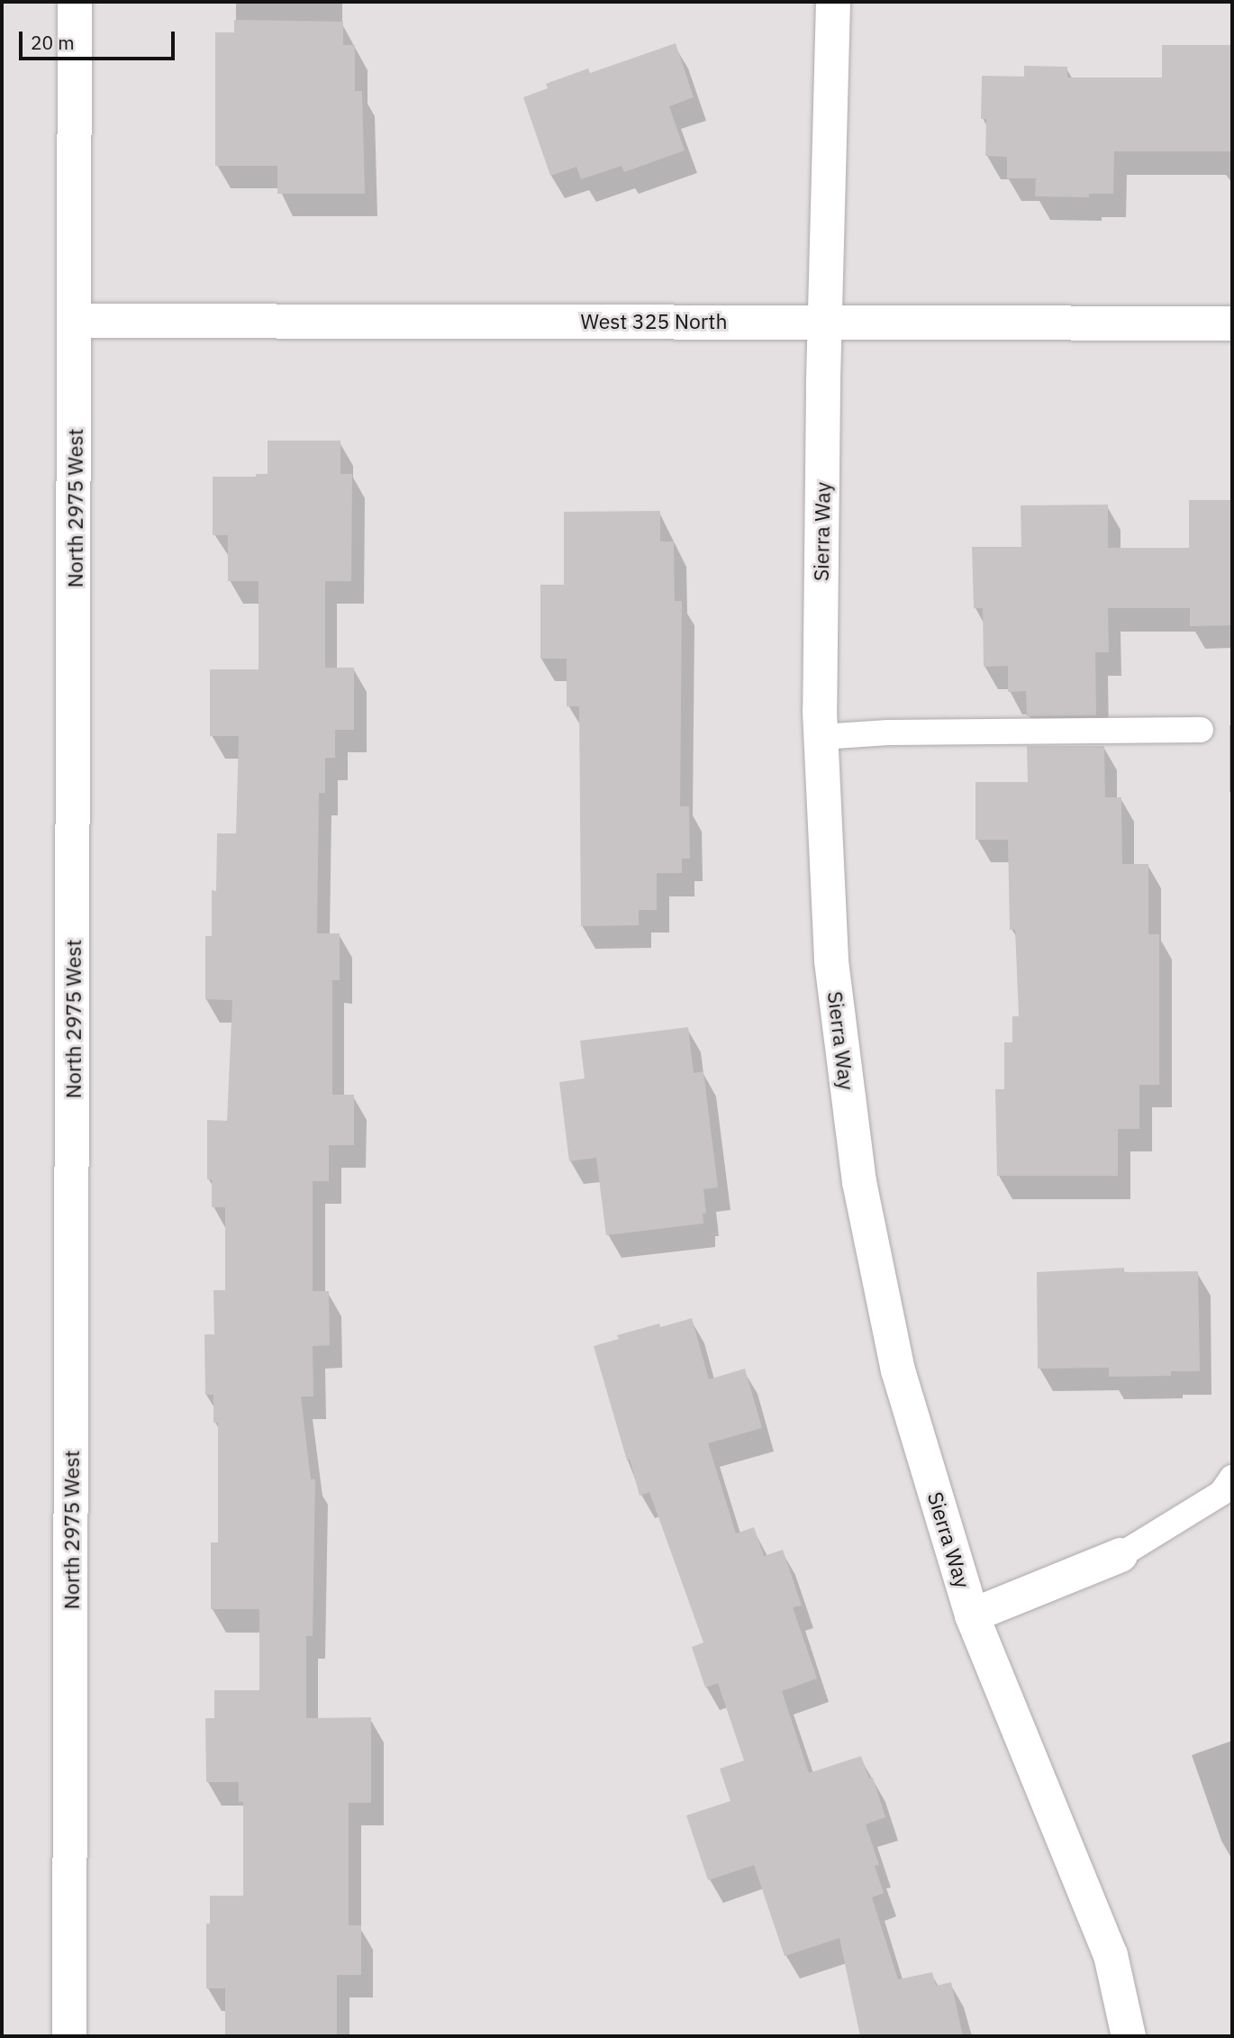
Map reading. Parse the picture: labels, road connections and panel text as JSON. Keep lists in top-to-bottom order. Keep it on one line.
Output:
{"streets":{"street":["West 325 North","North 2975 West","Sierra Way"]},"crossings":[["West 325 North","North 2975 West"],["West 325 North","Sierra Way"]],"scale_bar":"20 m"}
